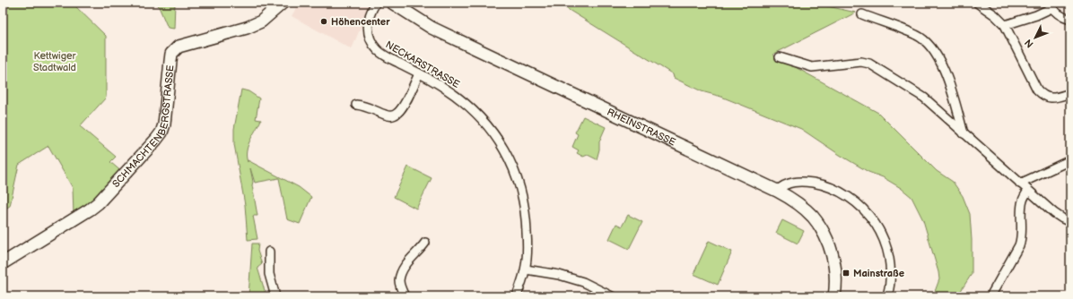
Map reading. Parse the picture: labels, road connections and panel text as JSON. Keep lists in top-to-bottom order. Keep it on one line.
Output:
{"streets":{"street":["NECKARSTRASSE","SCHMACHTENBERGSTRASSE","RHEINSTRASSE"]},"parks":["Kettwiger Stadtwald"],"places":{"other":["Höhencenter"],"transit":["Mainstraße"]},"north":"bottom left"}
